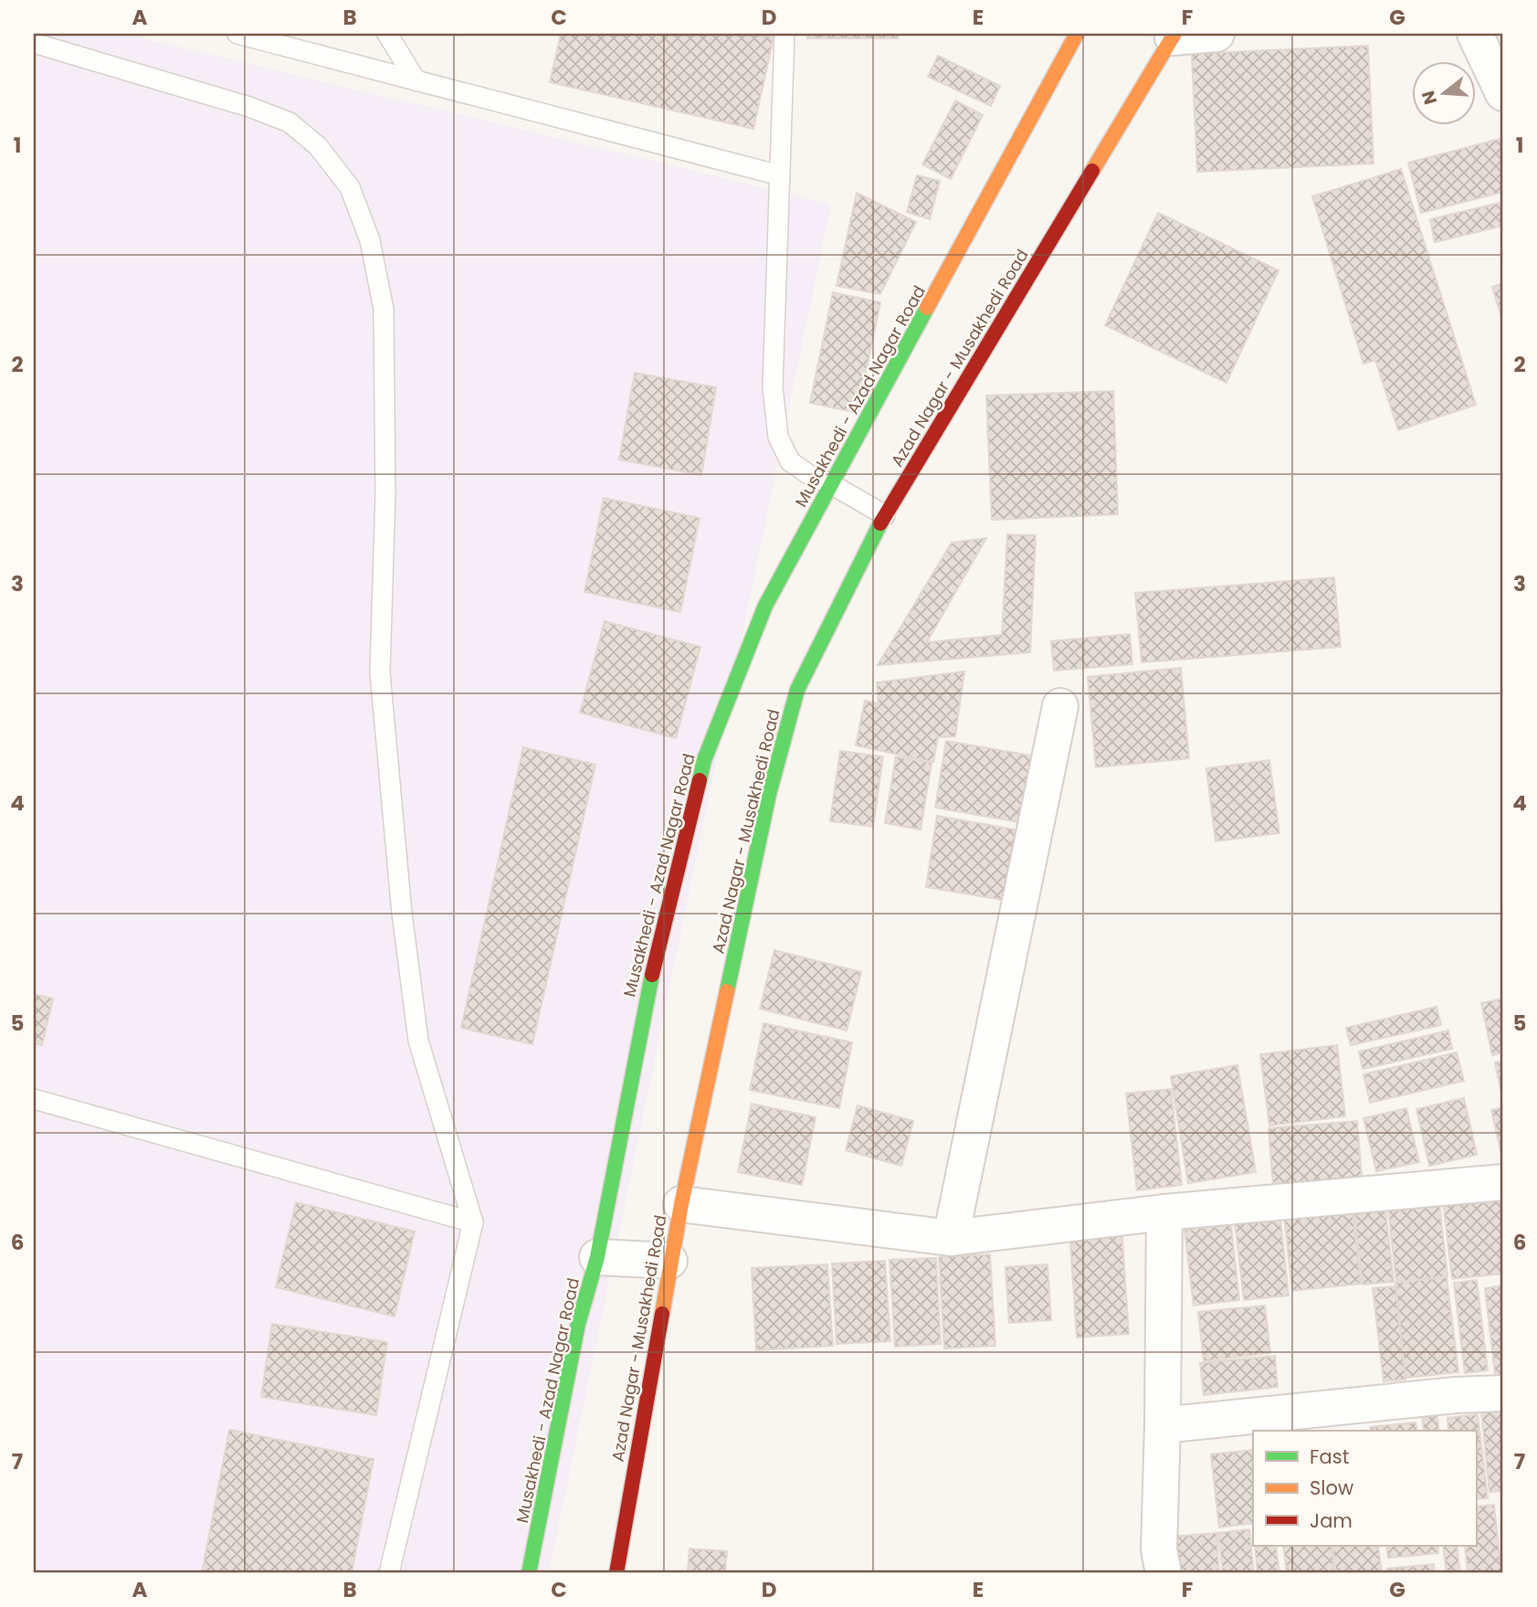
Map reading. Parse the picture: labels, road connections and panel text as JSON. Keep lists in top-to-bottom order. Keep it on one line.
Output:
{"streets":{"main road":["Azad Nagar - Musakhedi Road","Musakhedi - Azad Nagar Road"]},"legend":["Fast","Slow","Jam"],"north":"left","grid":{"columns":["A","B","C","D","E","F","G"],"rows":["1","2","3","4","5","6","7"]}}
